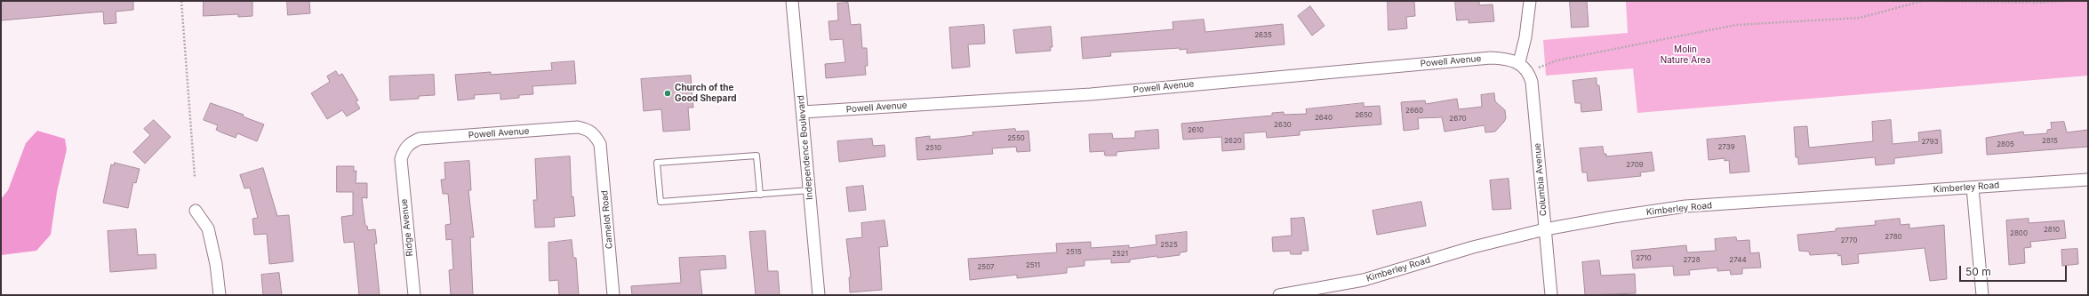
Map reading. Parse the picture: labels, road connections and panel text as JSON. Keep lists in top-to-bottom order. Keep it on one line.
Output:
{"streets":{"street":["Powell Avenue","Independence Boulevard","Columbia Avenue","Kimberley Road","Camelot Road","Ridge Avenue"]},"crossings":[["Powell Avenue","Independence Boulevard"],["Powell Avenue","Columbia Avenue"],["Powell Avenue","Camelot Road"],["Powell Avenue","Ridge Avenue"],["Columbia Avenue","Kimberley Road"]],"parks":["Molin Nature Area"],"places":["Church of the Good Shepard"],"house_numbers":["2635","2660","2650","2640","2670","2630","2610","2550","2620","2815","2793","2805","2739","2510","2709","2810","2800","2780","2770","2525","2515","2521","2710","2728","2744","2511","2507"],"scale_bar":"50 m"}
